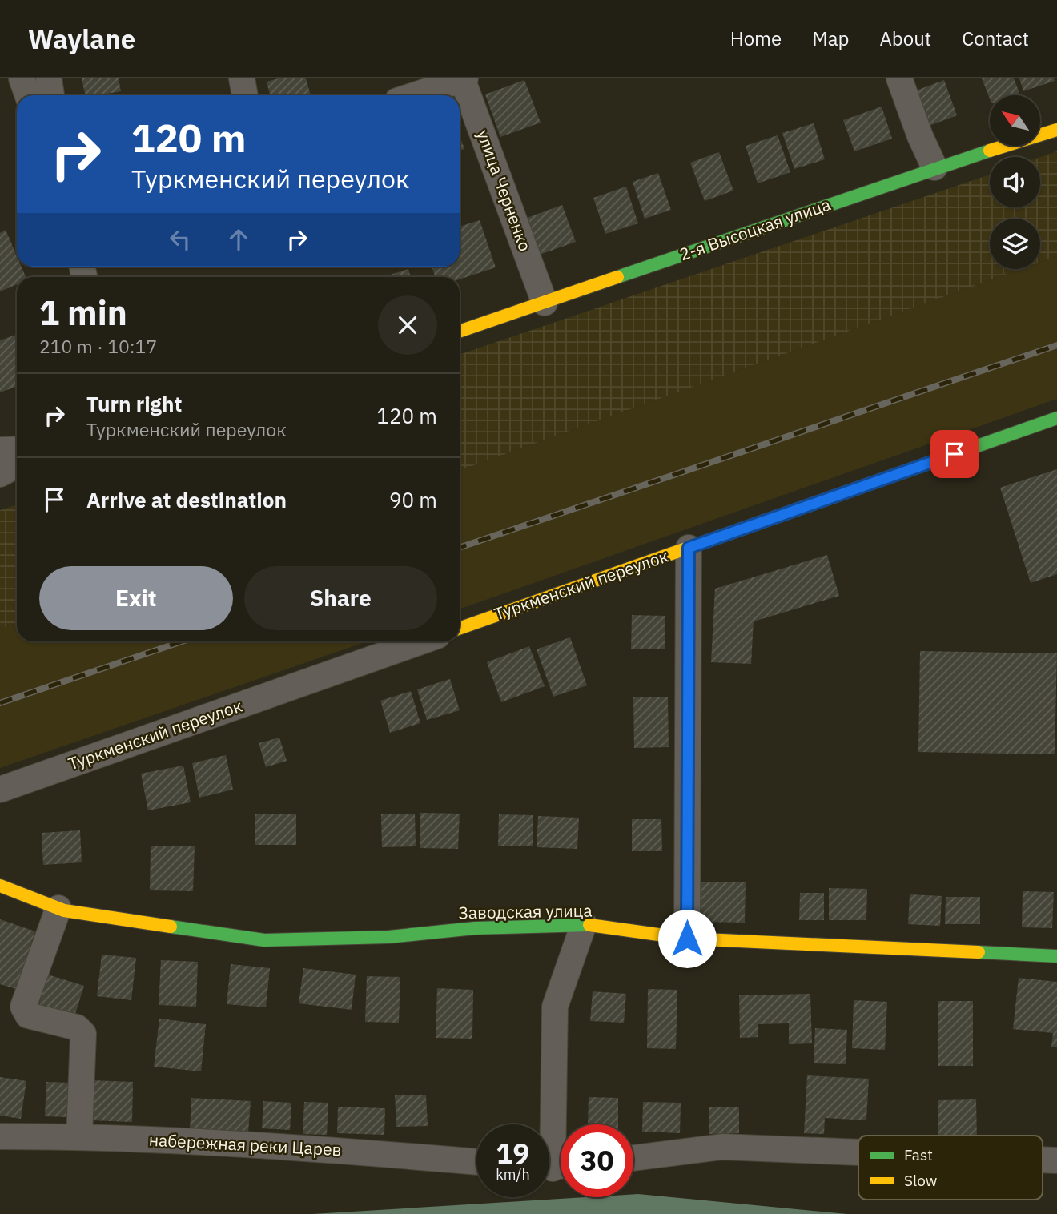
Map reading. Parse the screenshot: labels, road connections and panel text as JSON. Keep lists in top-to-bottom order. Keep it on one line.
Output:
{"streets":{"street":["улица Черненко","2-я Высоцкая улица","Туркменский переулок","Заводская улица","набережная реки Царев"]},"crossings":[["улица Черненко","2-я Высоцкая улица"]],"legend":["Fast","Slow"],"north":"top left","page":{"header":"Waylane","nav":["Home","Map","About","Contact"],"turn":["120 m","Туркменский переулок"],"heading":["1 min","210 m · 10:17"],"list":[{"name":"Turn right","note":"Туркменский переулок","value":"120 m"},{"name":"Arrive at destination","value":"90 m"}],"buttons":["Exit","Share"],"speed":"19 km/h","limit":"30"}}
